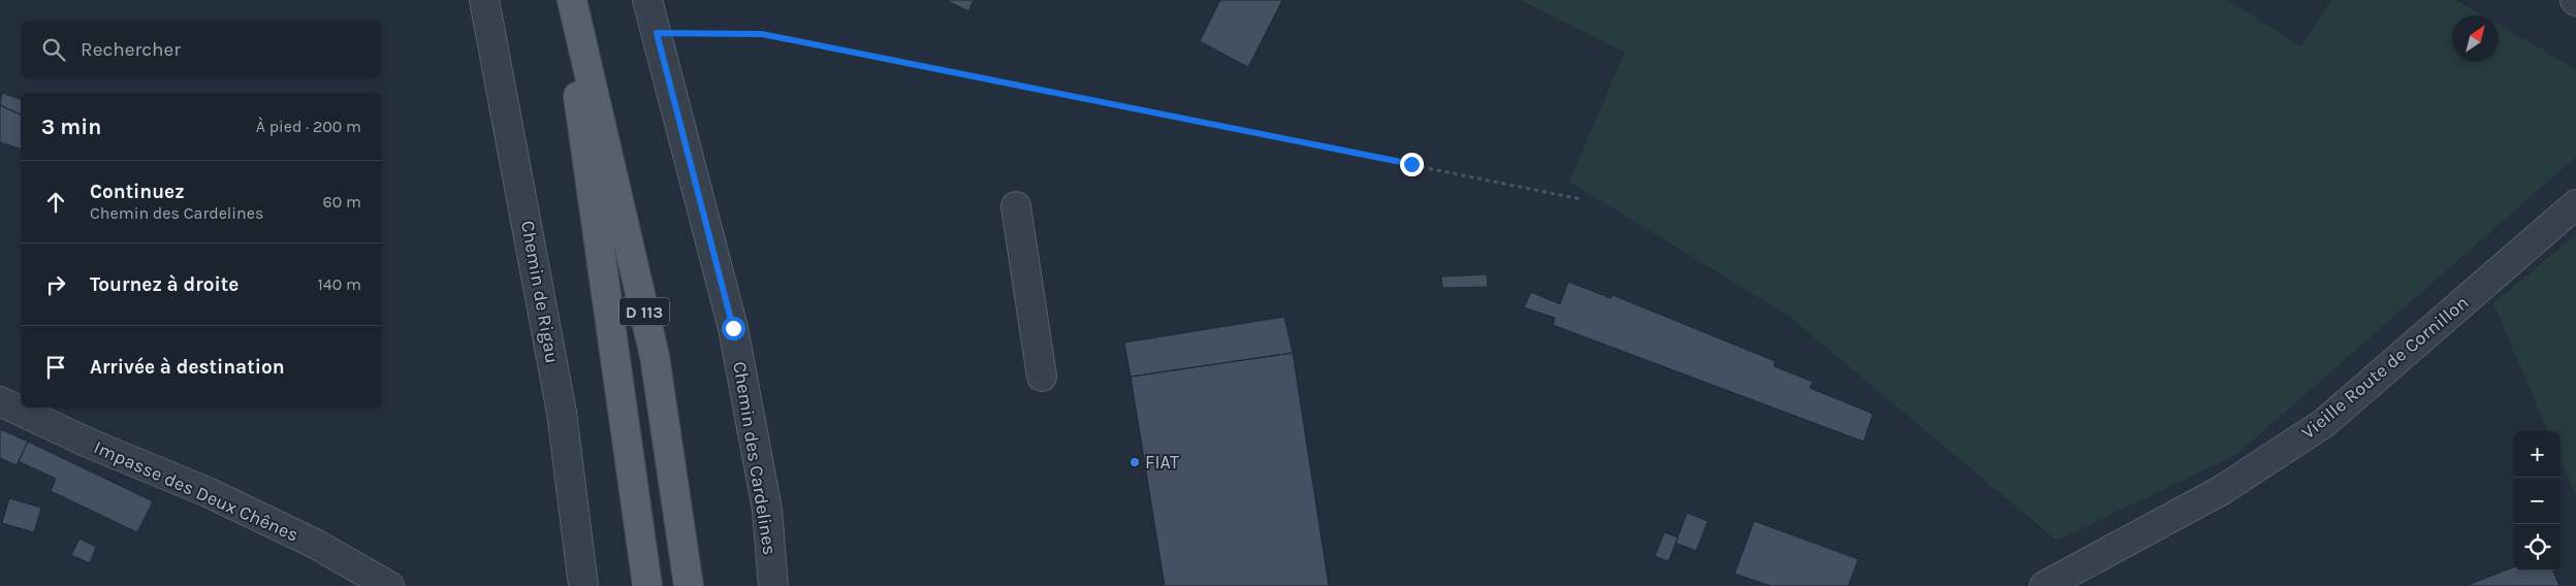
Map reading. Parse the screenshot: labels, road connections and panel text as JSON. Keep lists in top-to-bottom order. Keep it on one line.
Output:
{"streets":{"main road":["D 113"],"street":["Chemin de Rigau","Vieille Route de Cornillon","Chemin des Cardelines","Impasse des Deux Chênes"]},"places":["FIAT"],"north":"top right","page":{"search":"Rechercher","heading":["3 min","À pied · 200 m"],"list":[["Continuez","Chemin des Cardelines","60 m"],["Tournez à droite","140 m"],"Arrivée à destination"],"map_buttons":["+","−"]}}
